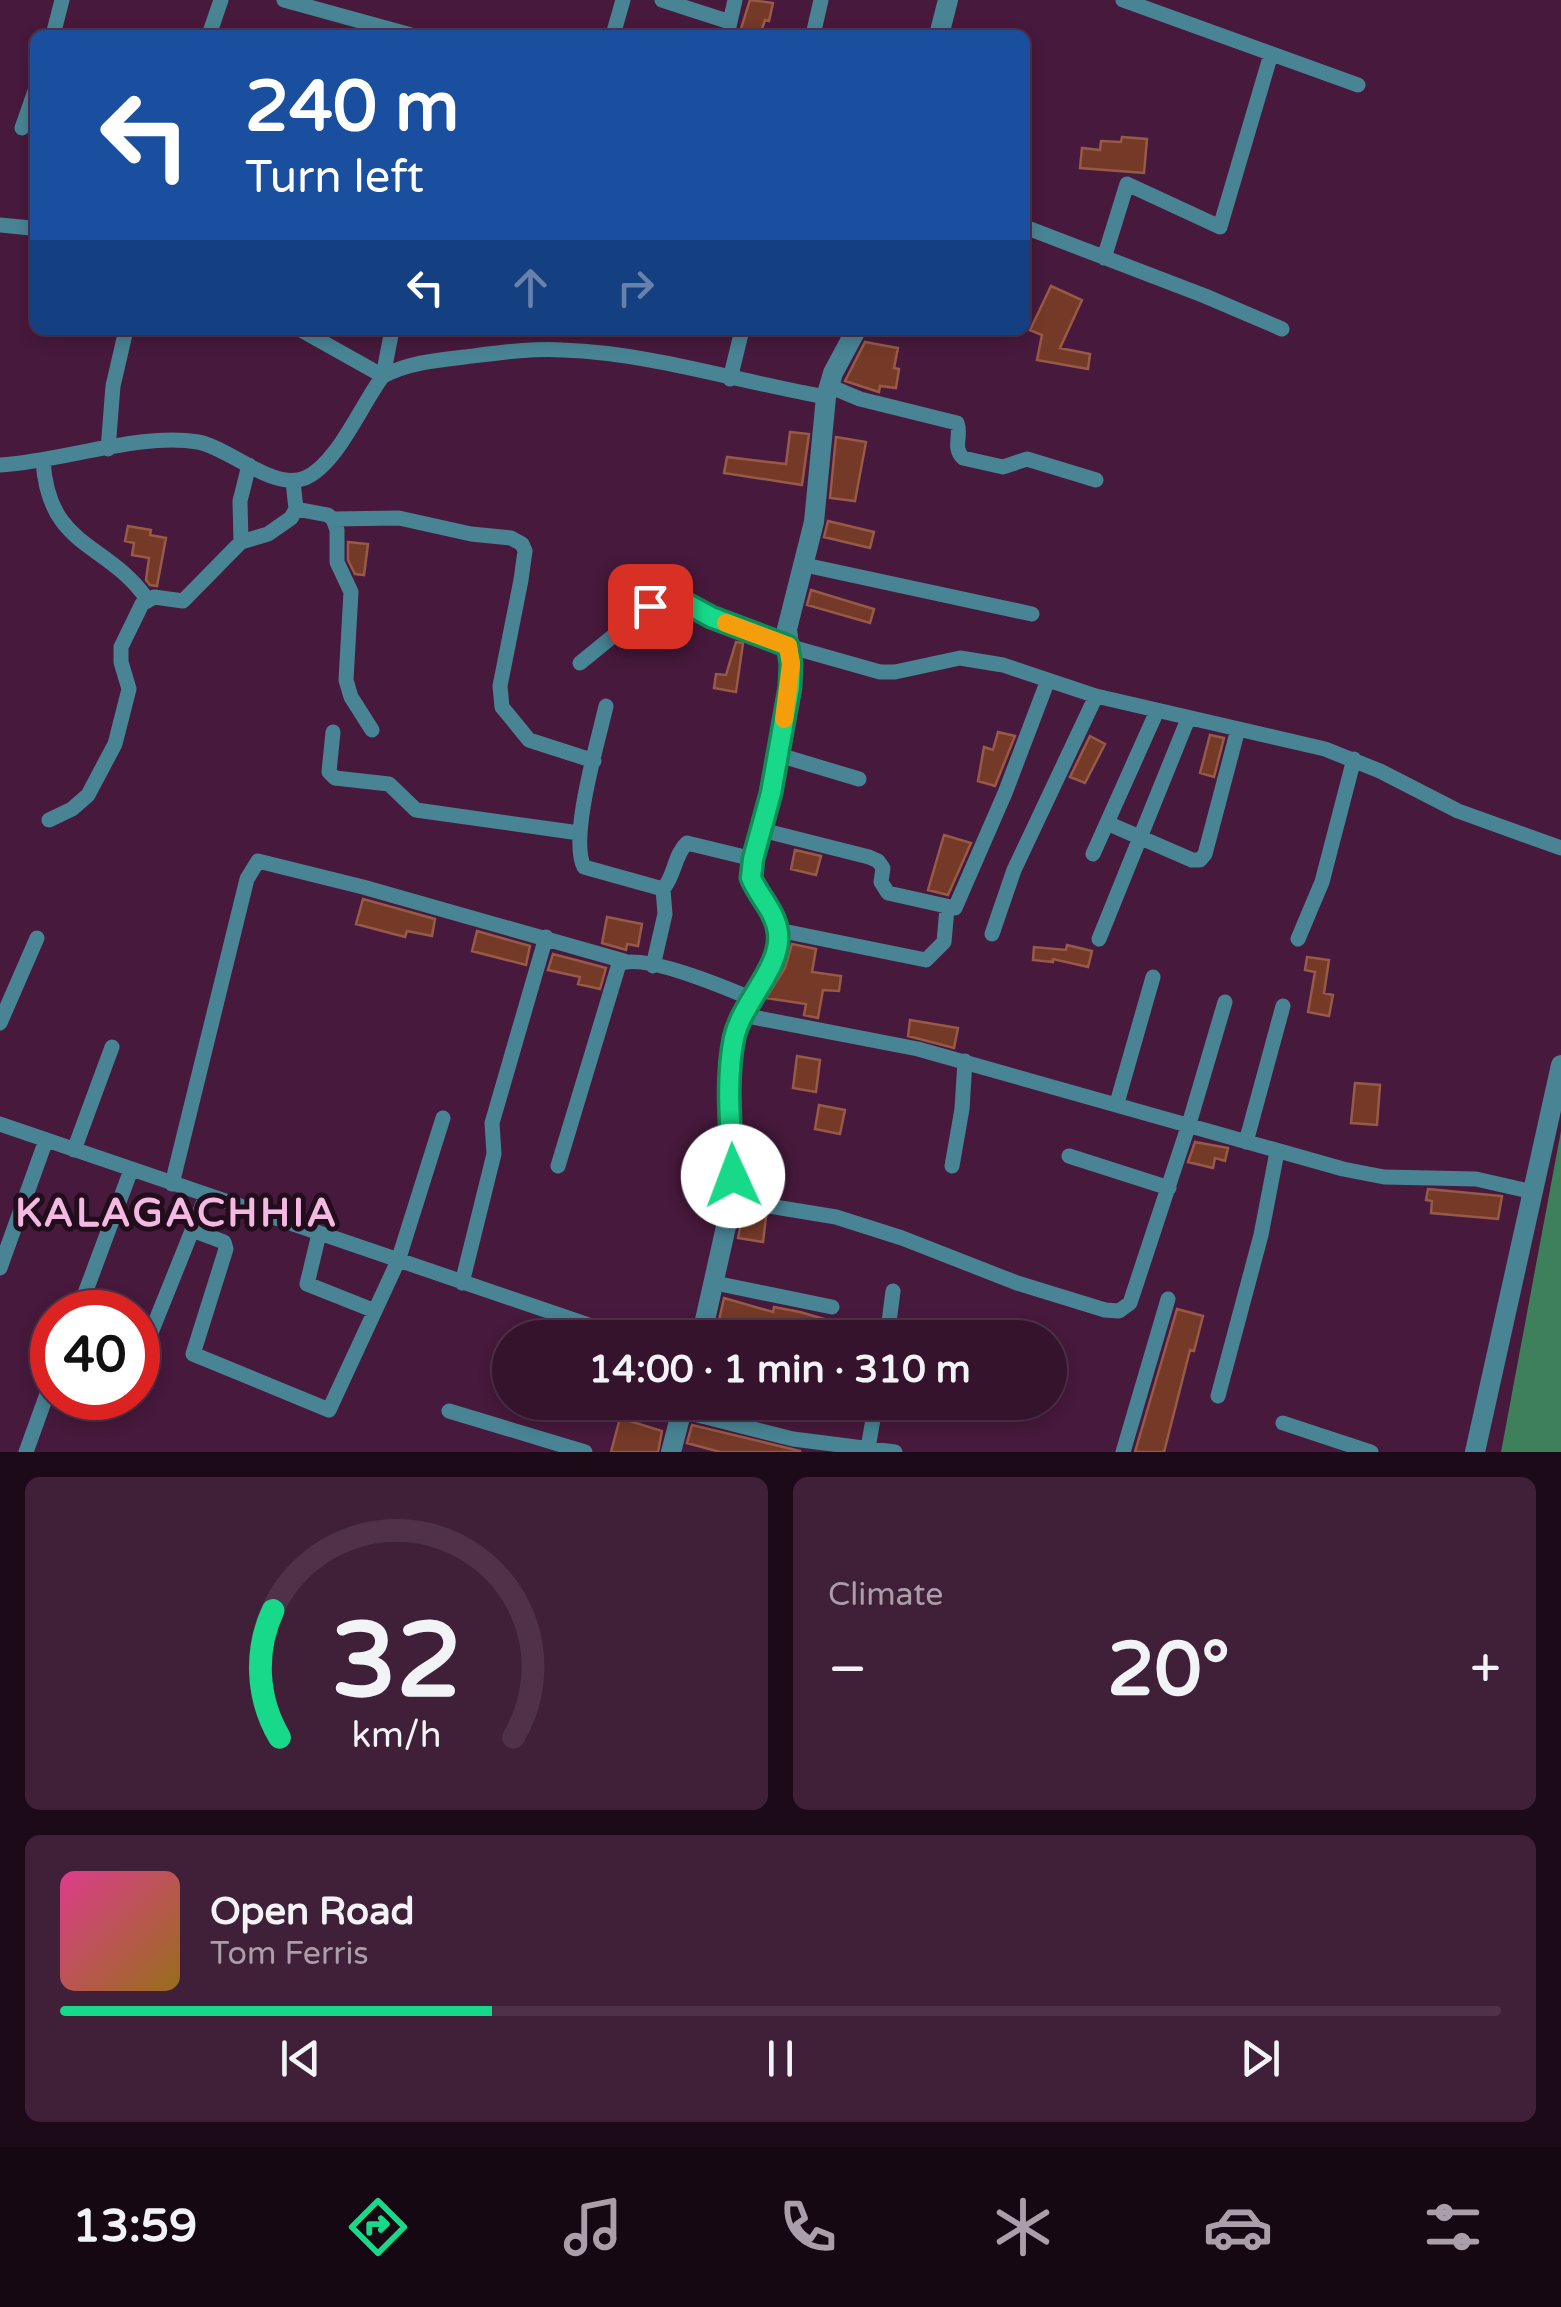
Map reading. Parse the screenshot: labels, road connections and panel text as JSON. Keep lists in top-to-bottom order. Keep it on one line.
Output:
{"districts":["KALAGACHHIA"],"page":{"turn":["240 m","Turn left"],"limit":"40","trip":"14:00 · 1 min · 310 m","tile":"Climate","heat":["−","20°","+"],"song":["Open Road","Tom Ferris"],"tabs":"13:59","gauge":["32","km/h"]}}
